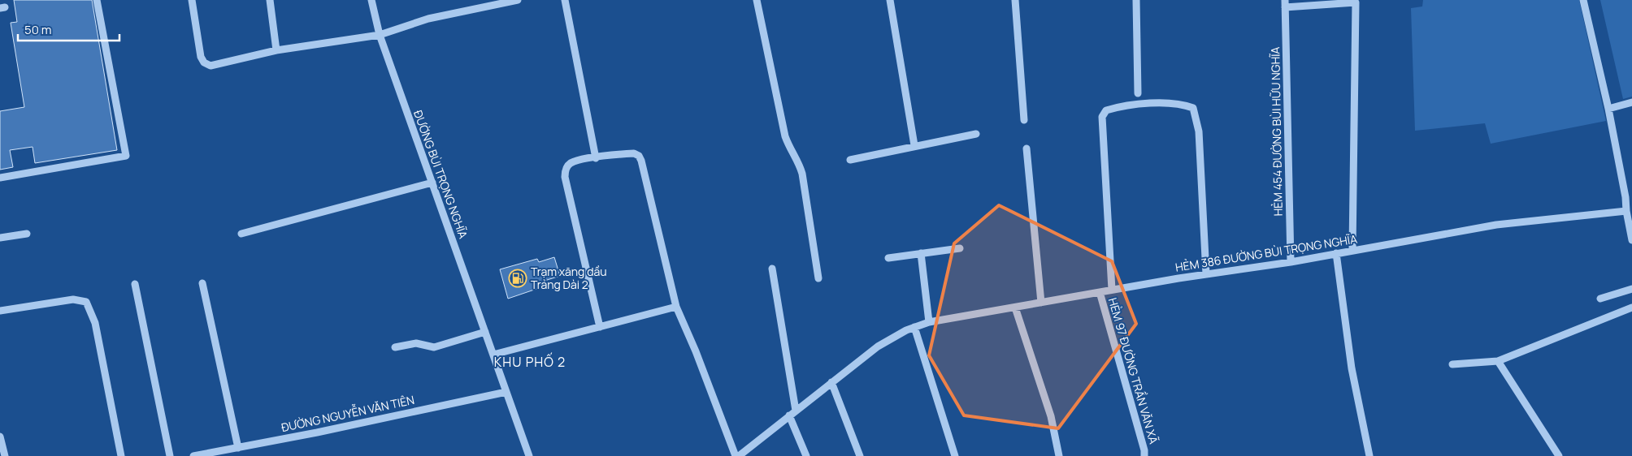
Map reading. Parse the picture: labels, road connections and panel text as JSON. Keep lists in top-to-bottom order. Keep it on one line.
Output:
{"streets":{"street":["HẺM 454 ĐƯỜNG BÙI HỮU NGHĨA","ĐƯỜNG BÙI TRỌNG NGHĨA","HẺM 386 ĐƯỜNG BÙI TRỌNG NGHĨA","HẺM 97 ĐƯỜNG TRẦN VĂN XÃ","ĐƯỜNG NGUYỄN VĂN TIÊN"]},"crossings":[["HẺM 454 ĐƯỜNG BÙI HỮU NGHĨA","HẺM 386 ĐƯỜNG BÙI TRỌNG NGHĨA"],["ĐƯỜNG BÙI TRỌNG NGHĨA","ĐƯỜNG NGUYỄN VĂN TIÊN"],["HẺM 386 ĐƯỜNG BÙI TRỌNG NGHĨA","HẺM 97 ĐƯỜNG TRẦN VĂN XÃ"]],"districts":["KHU PHỐ 2"],"places":{"fuel station":["Trạm xăng dầu Trảng Dài 2"]},"scale_bar":"50 m"}
